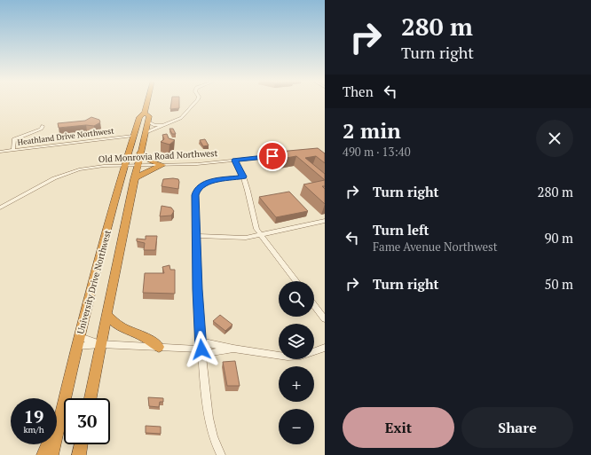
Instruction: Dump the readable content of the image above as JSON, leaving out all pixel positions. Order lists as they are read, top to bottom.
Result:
{
  "streets": {
    "highway": ["University Drive Northwest"],
    "street": ["Heathland Drive Northwest", "Old Monrovia Road Northwest"]
  },
  "crossings": [
    ["Heathland Drive Northwest", "University Drive Northwest"],
    ["Old Monrovia Road Northwest", "University Drive Northwest"]
  ],
  "page": {
    "turn": ["280 m", "Turn right"],
    "then": "Then",
    "heading": ["2 min", "490 m · 13:40"],
    "list": [
      {
        "name": "Turn right",
        "value": "280 m"
      },
      {
        "name": "Turn left",
        "note": "Fame Avenue Northwest",
        "value": "90 m"
      },
      {
        "name": "Turn right",
        "value": "50 m"
      }
    ],
    "map_buttons": ["+", "−"],
    "speed": "19 km/h",
    "limit": "30",
    "buttons": ["Exit", "Share"]
  }
}
